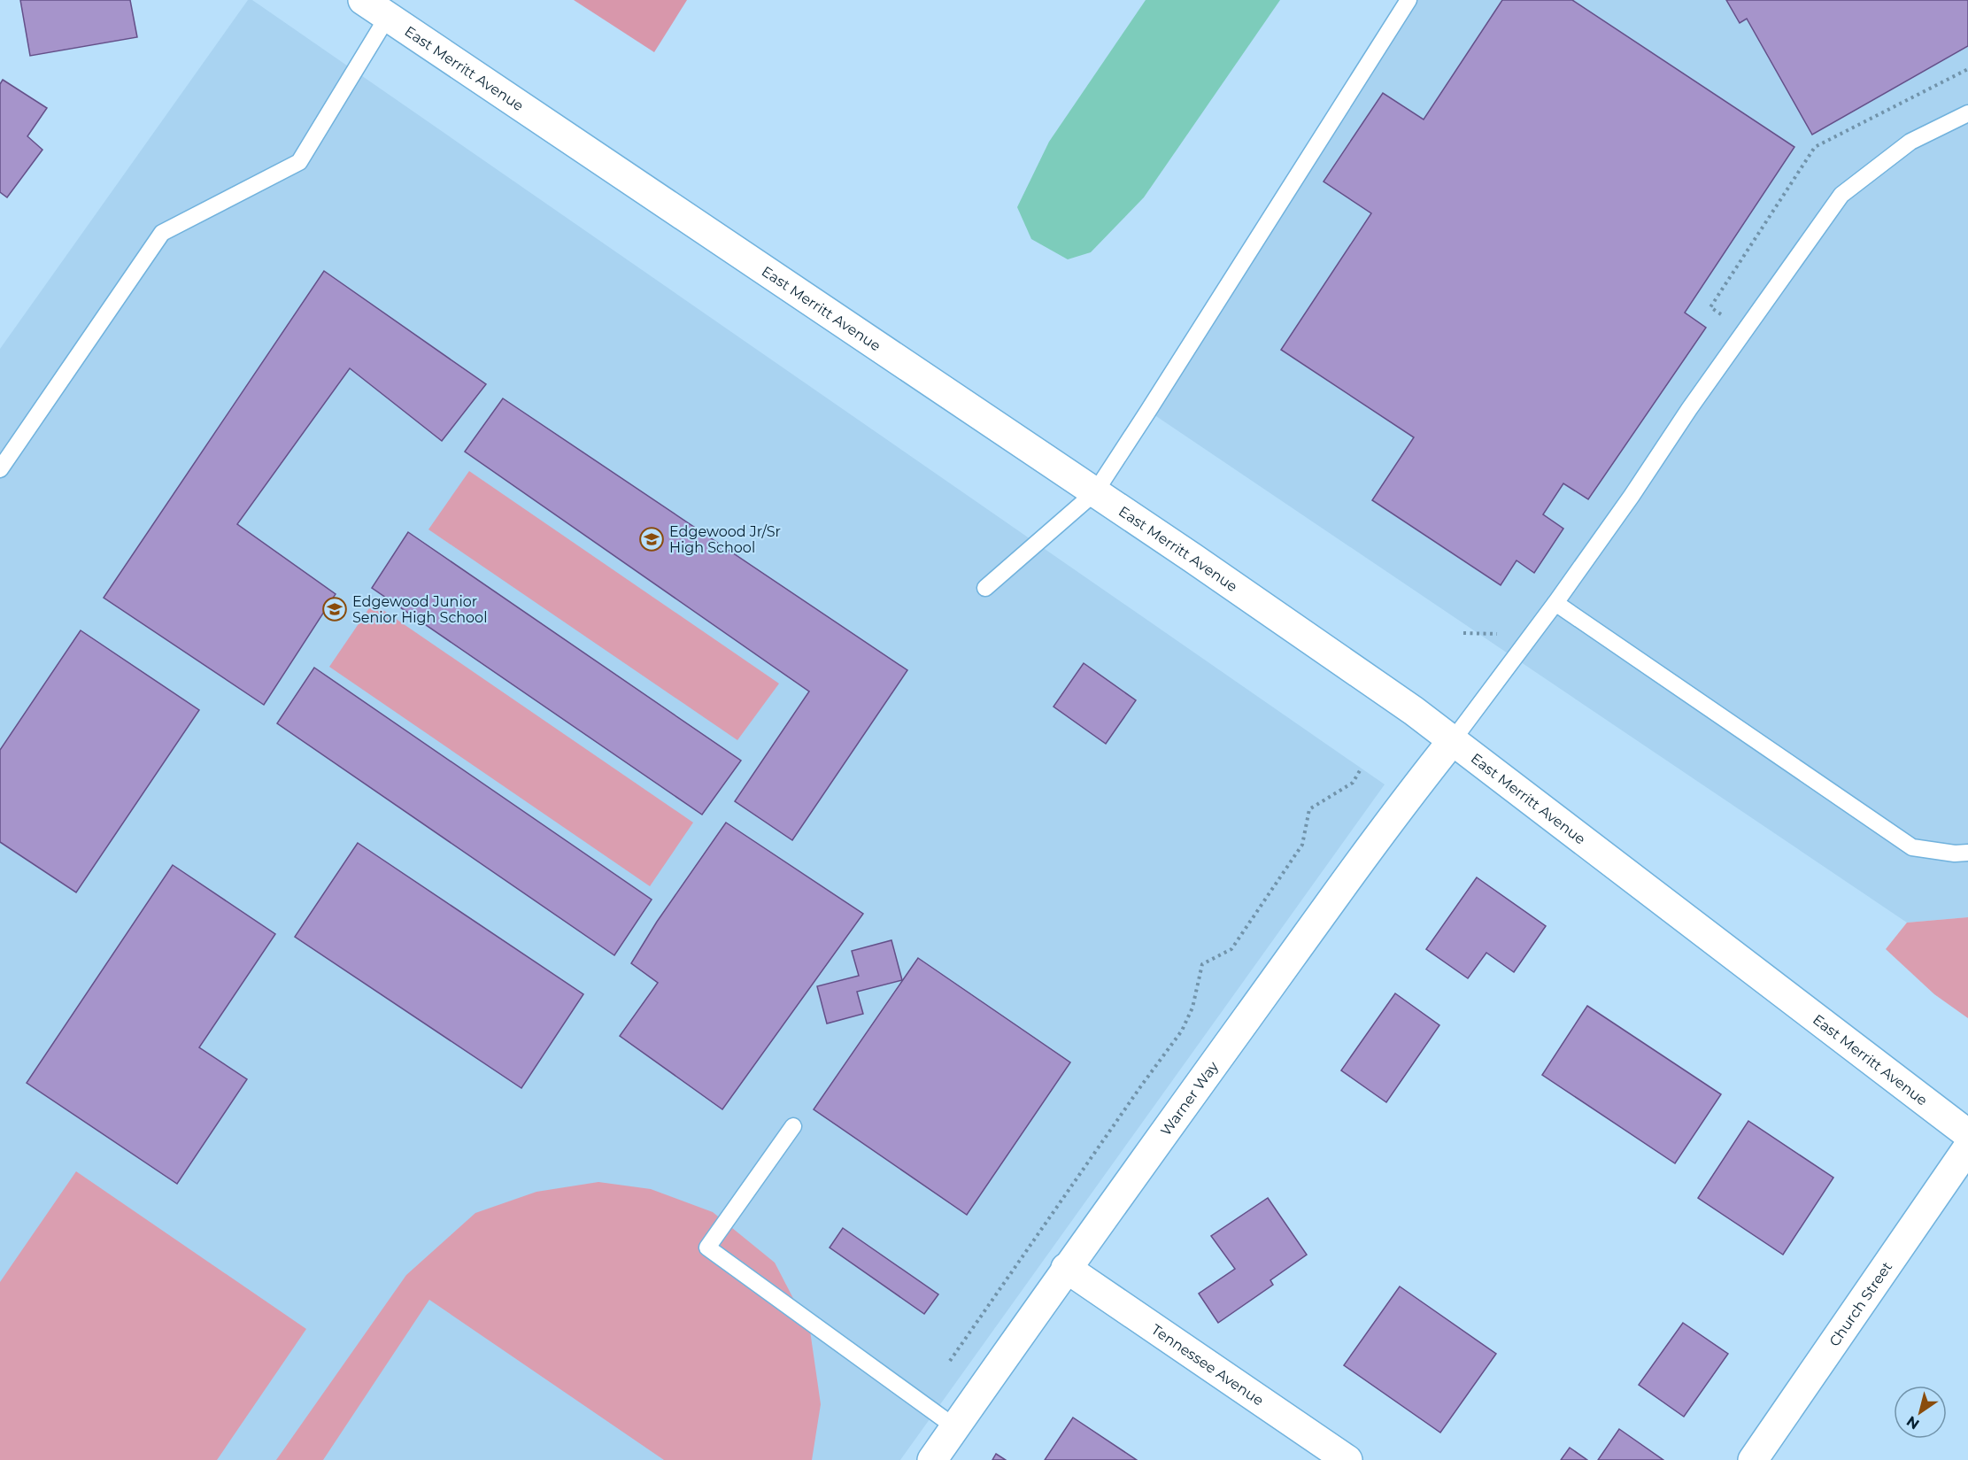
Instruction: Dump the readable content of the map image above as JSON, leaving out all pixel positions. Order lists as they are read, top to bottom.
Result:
{
  "streets": {
    "street": [
      "East Merritt Avenue",
      "Warner Way",
      "Church Street",
      "Tennessee Avenue"
    ]
  },
  "crossings": [
    ["East Merritt Avenue", "Warner Way"],
    ["Warner Way", "Tennessee Avenue"]
  ],
  "places": {
    "school or university": ["Edgewood Jr/Sr High School", "Edgewood Junior Senior High School"]
  },
  "north": "bottom left"
}
